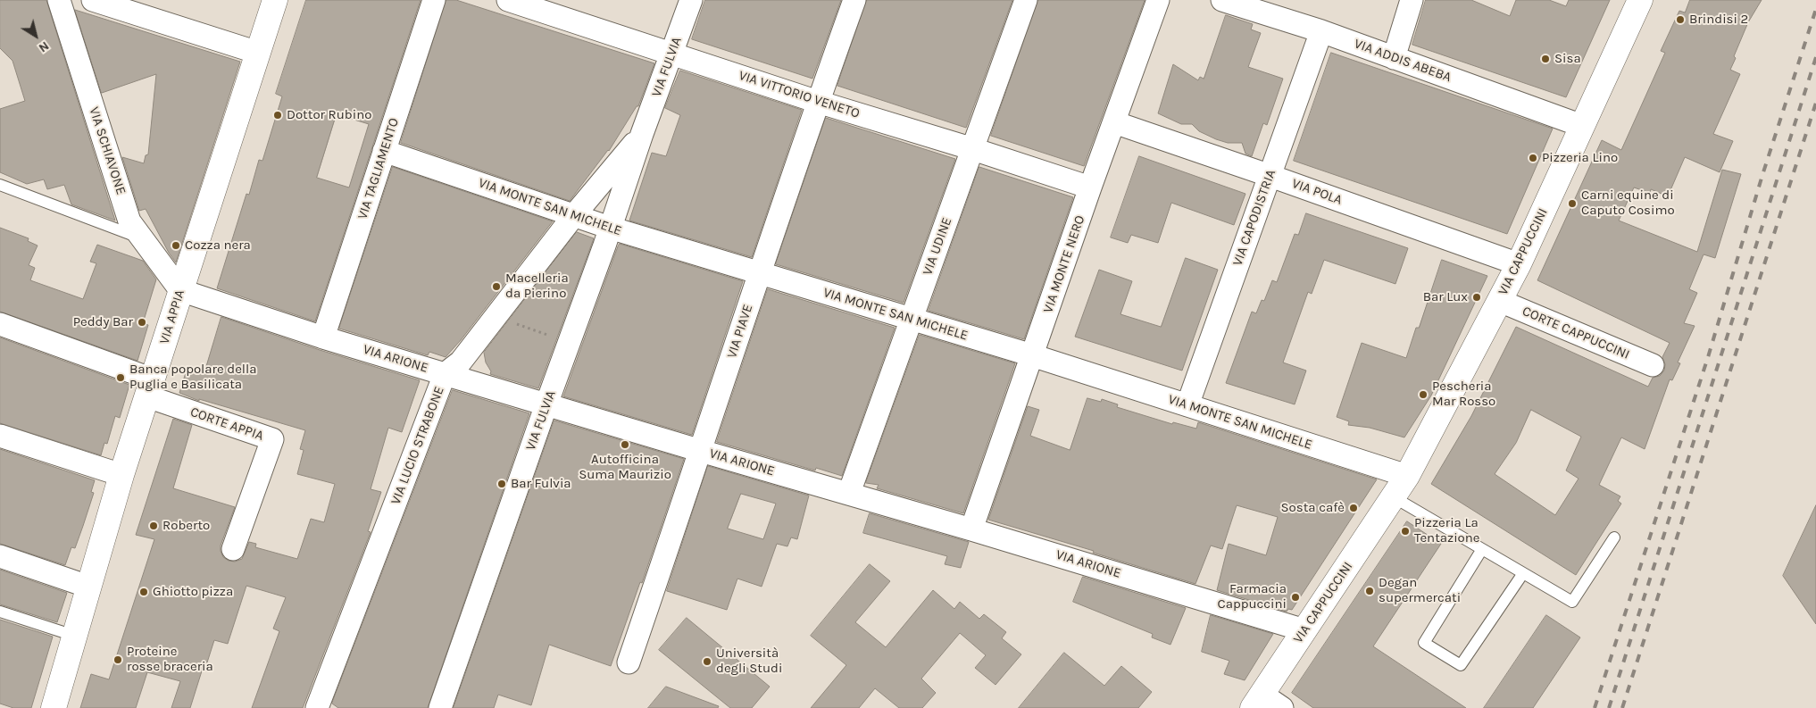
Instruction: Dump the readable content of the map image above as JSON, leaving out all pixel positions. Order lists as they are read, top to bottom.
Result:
{
  "streets": {
    "street": [
      "VIA ADDIS ABEBA",
      "VIA FULVIA",
      "VIA VITTORIO VENETO",
      "VIA SCHIAVONE",
      "VIA TAGLIAMENTO",
      "VIA POLA",
      "VIA MONTE SAN MICHELE",
      "VIA CAPODISTRIA",
      "VIA UDINE",
      "VIA CAPPUCCINI",
      "VIA MONTE NERO",
      "VIA APPIA",
      "VIA PIAVE",
      "CORTE CAPPUCCINI",
      "VIA ARIONE",
      "CORTE APPIA",
      "VIA LUCIO STRABONE"
    ]
  },
  "crossings": [
    ["VIA ADDIS ABEBA", "VIA CAPODISTRIA"],
    ["VIA ADDIS ABEBA", "VIA CAPPUCCINI"],
    ["VIA FULVIA", "VIA VITTORIO VENETO"],
    ["VIA FULVIA", "VIA MONTE SAN MICHELE"],
    ["VIA FULVIA", "VIA ARIONE"],
    ["VIA FULVIA", "VIA LUCIO STRABONE"],
    ["VIA VITTORIO VENETO", "VIA UDINE"],
    ["VIA VITTORIO VENETO", "VIA MONTE NERO"],
    ["VIA VITTORIO VENETO", "VIA PIAVE"],
    ["VIA SCHIAVONE", "VIA APPIA"],
    ["VIA SCHIAVONE", "VIA ARIONE"],
    ["VIA TAGLIAMENTO", "VIA MONTE SAN MICHELE"],
    ["VIA TAGLIAMENTO", "VIA ARIONE"],
    ["VIA POLA", "VIA CAPODISTRIA"],
    ["VIA POLA", "VIA CAPPUCCINI"],
    ["VIA POLA", "VIA MONTE NERO"],
    ["VIA MONTE SAN MICHELE", "VIA CAPODISTRIA"],
    ["VIA MONTE SAN MICHELE", "VIA UDINE"],
    ["VIA MONTE SAN MICHELE", "VIA CAPPUCCINI"],
    ["VIA MONTE SAN MICHELE", "VIA MONTE NERO"],
    ["VIA MONTE SAN MICHELE", "VIA PIAVE"],
    ["VIA MONTE SAN MICHELE", "VIA LUCIO STRABONE"],
    ["VIA UDINE", "VIA ARIONE"],
    ["VIA CAPPUCCINI", "CORTE CAPPUCCINI"],
    ["VIA CAPPUCCINI", "VIA ARIONE"],
    ["VIA MONTE NERO", "VIA ARIONE"],
    ["VIA APPIA", "VIA ARIONE"],
    ["VIA APPIA", "CORTE APPIA"],
    ["VIA PIAVE", "VIA ARIONE"],
    ["VIA ARIONE", "VIA LUCIO STRABONE"]
  ],
  "places": [
    "Brindisi 2",
    "Sisa",
    "Dottor Rubino",
    "Pizzeria Lino",
    "Carni equine di Caputo Cosimo",
    "Cozza nera",
    "Macelleria da Pierino",
    "Bar Lux",
    "Peddy Bar",
    "Banca popolare della Puglia e Basilicata",
    "Pescheria Mar Rosso",
    "Autofficina Suma Maurizio",
    "Bar Fulvia",
    "Sosta cafè",
    "Roberto",
    "Pizzeria La Tentazione",
    "Degan supermercati",
    "Ghiotto pizza",
    "Farmacia Cappuccini",
    "Proteine rosse braceria",
    "Università degli Studi"
  ],
  "north": "bottom right"
}
